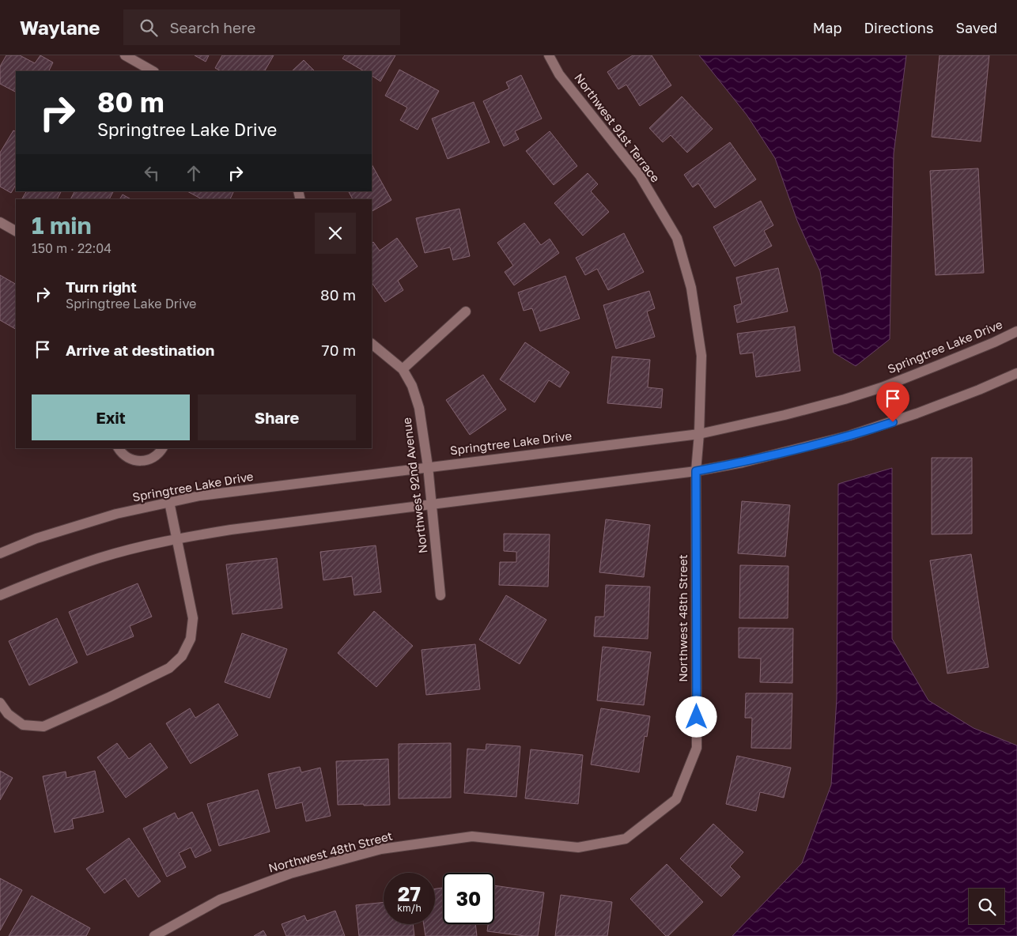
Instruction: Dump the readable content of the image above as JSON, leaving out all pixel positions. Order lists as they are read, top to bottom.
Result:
{
  "streets": {
    "street": [
      "Northwest 91st Terrace",
      "Springtree Lake Drive",
      "Northwest 92nd Avenue",
      "Northwest 48th Street"
    ]
  },
  "crossings": [
    ["Northwest 91st Terrace", "Springtree Lake Drive"],
    ["Northwest 91st Terrace", "Northwest 48th Street"],
    ["Springtree Lake Drive", "Northwest 92nd Avenue"]
  ],
  "page": {
    "header": "Waylane",
    "search": "Search here",
    "nav": ["Map", "Directions", "Saved"],
    "turn": ["80 m", "Springtree Lake Drive"],
    "heading": ["1 min", "150 m · 22:04"],
    "list": [
      {
        "name": "Turn right",
        "note": "Springtree Lake Drive",
        "value": "80 m"
      },
      {
        "name": "Arrive at destination",
        "value": "70 m"
      }
    ],
    "buttons": ["Exit", "Share"],
    "speed": "27 km/h",
    "limit": "30"
  }
}
